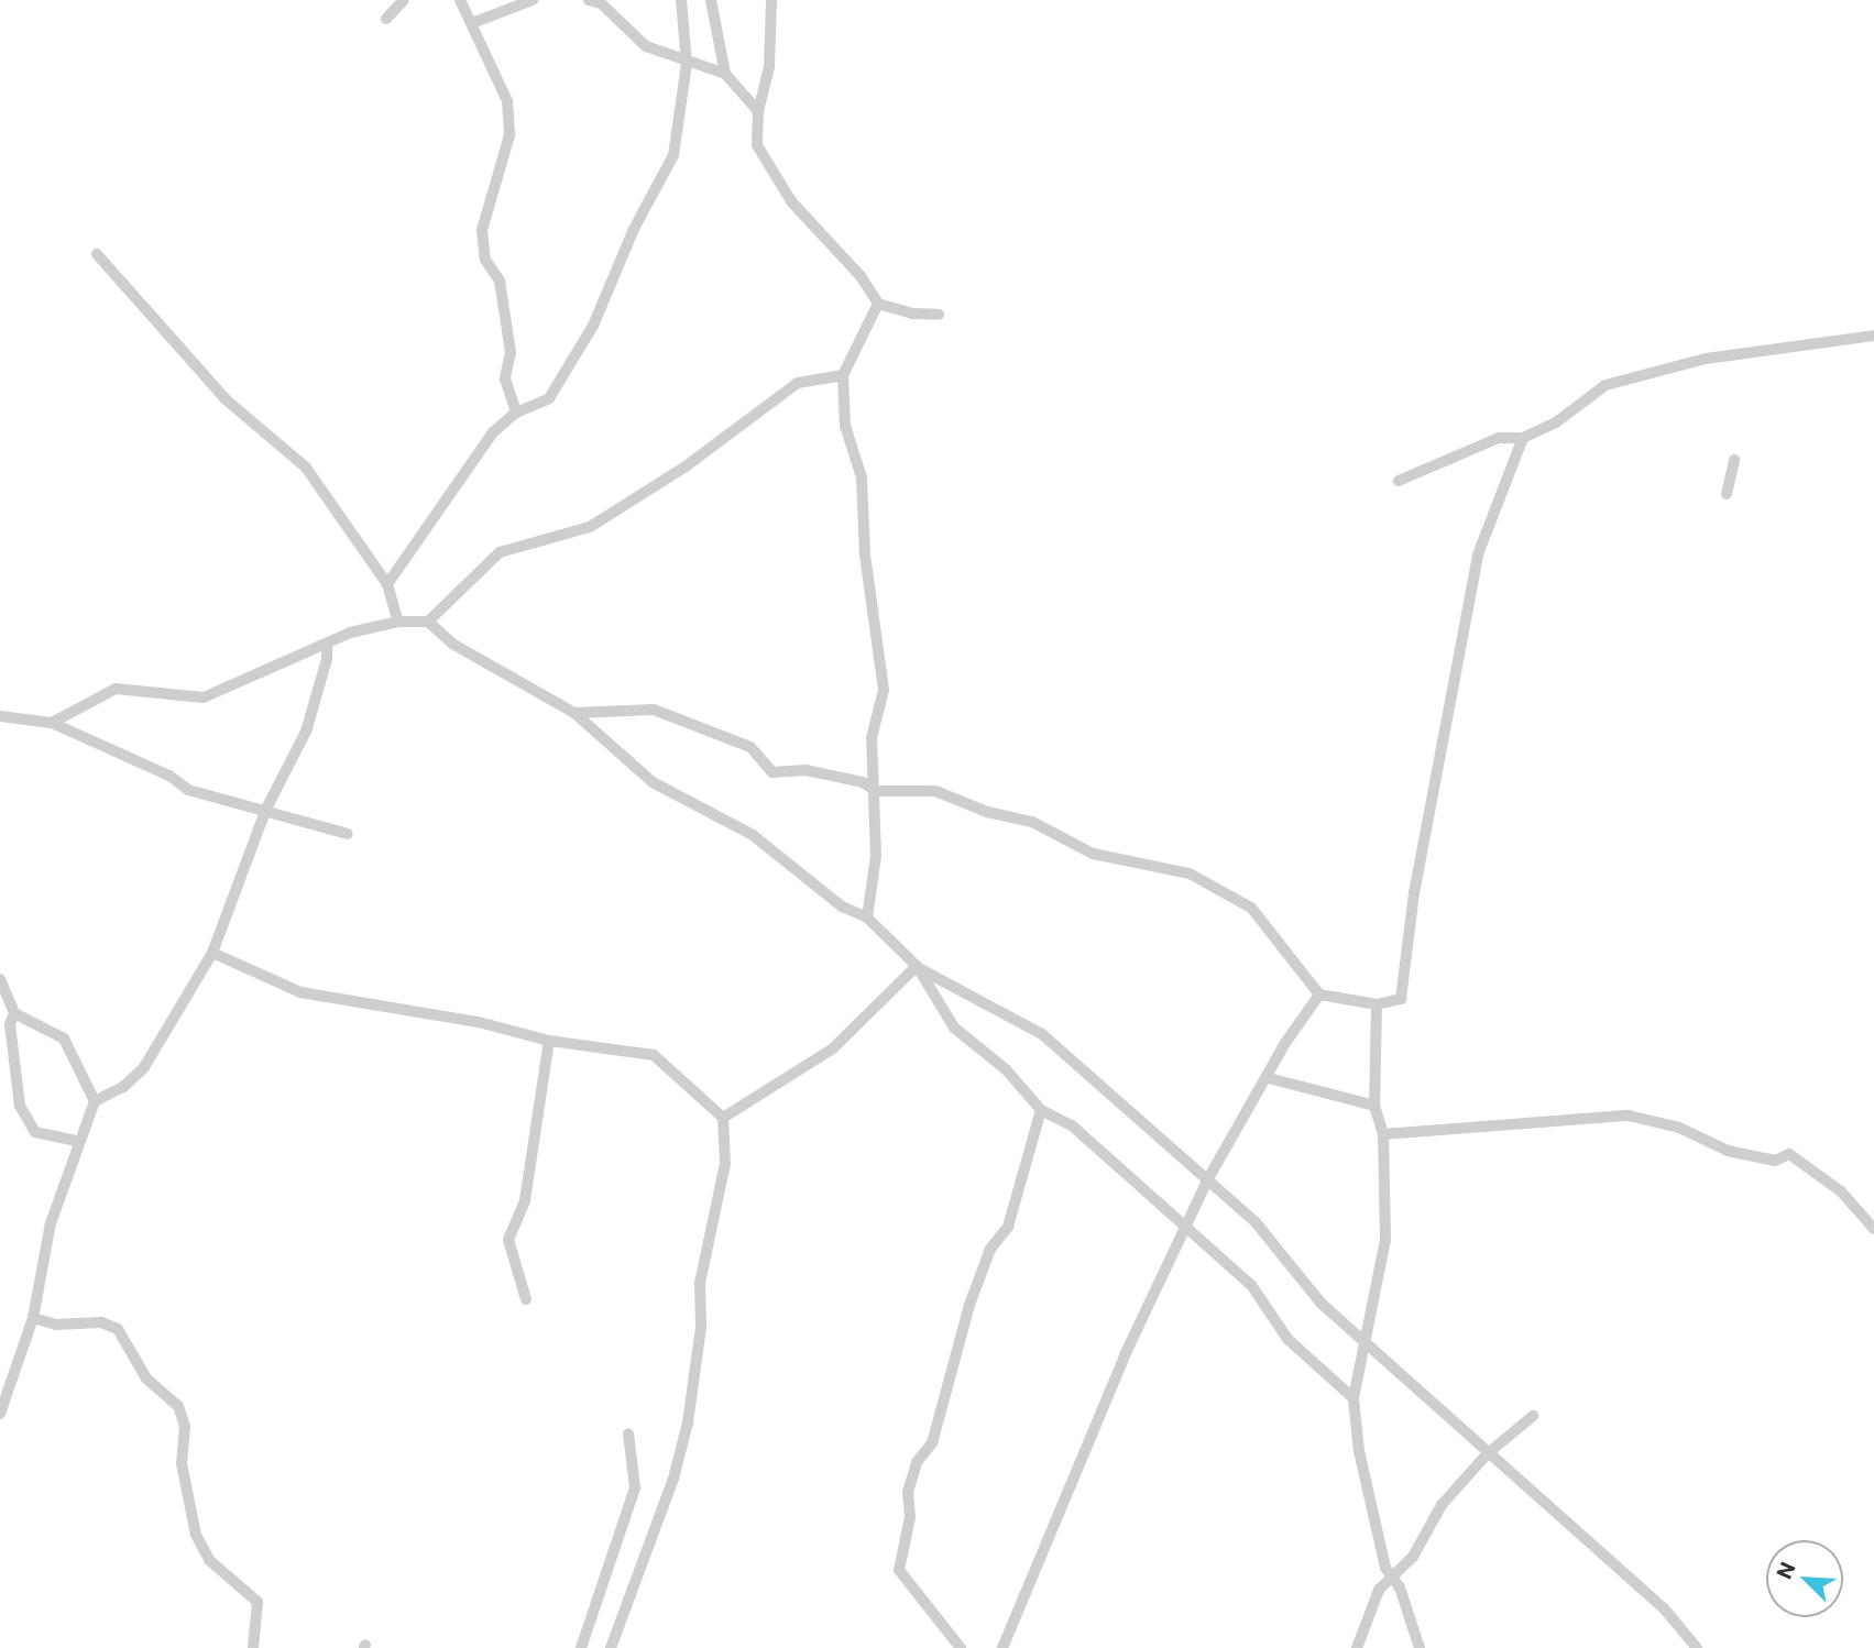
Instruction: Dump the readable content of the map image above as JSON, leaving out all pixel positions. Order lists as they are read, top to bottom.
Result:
{
  "north": "top left"
}
